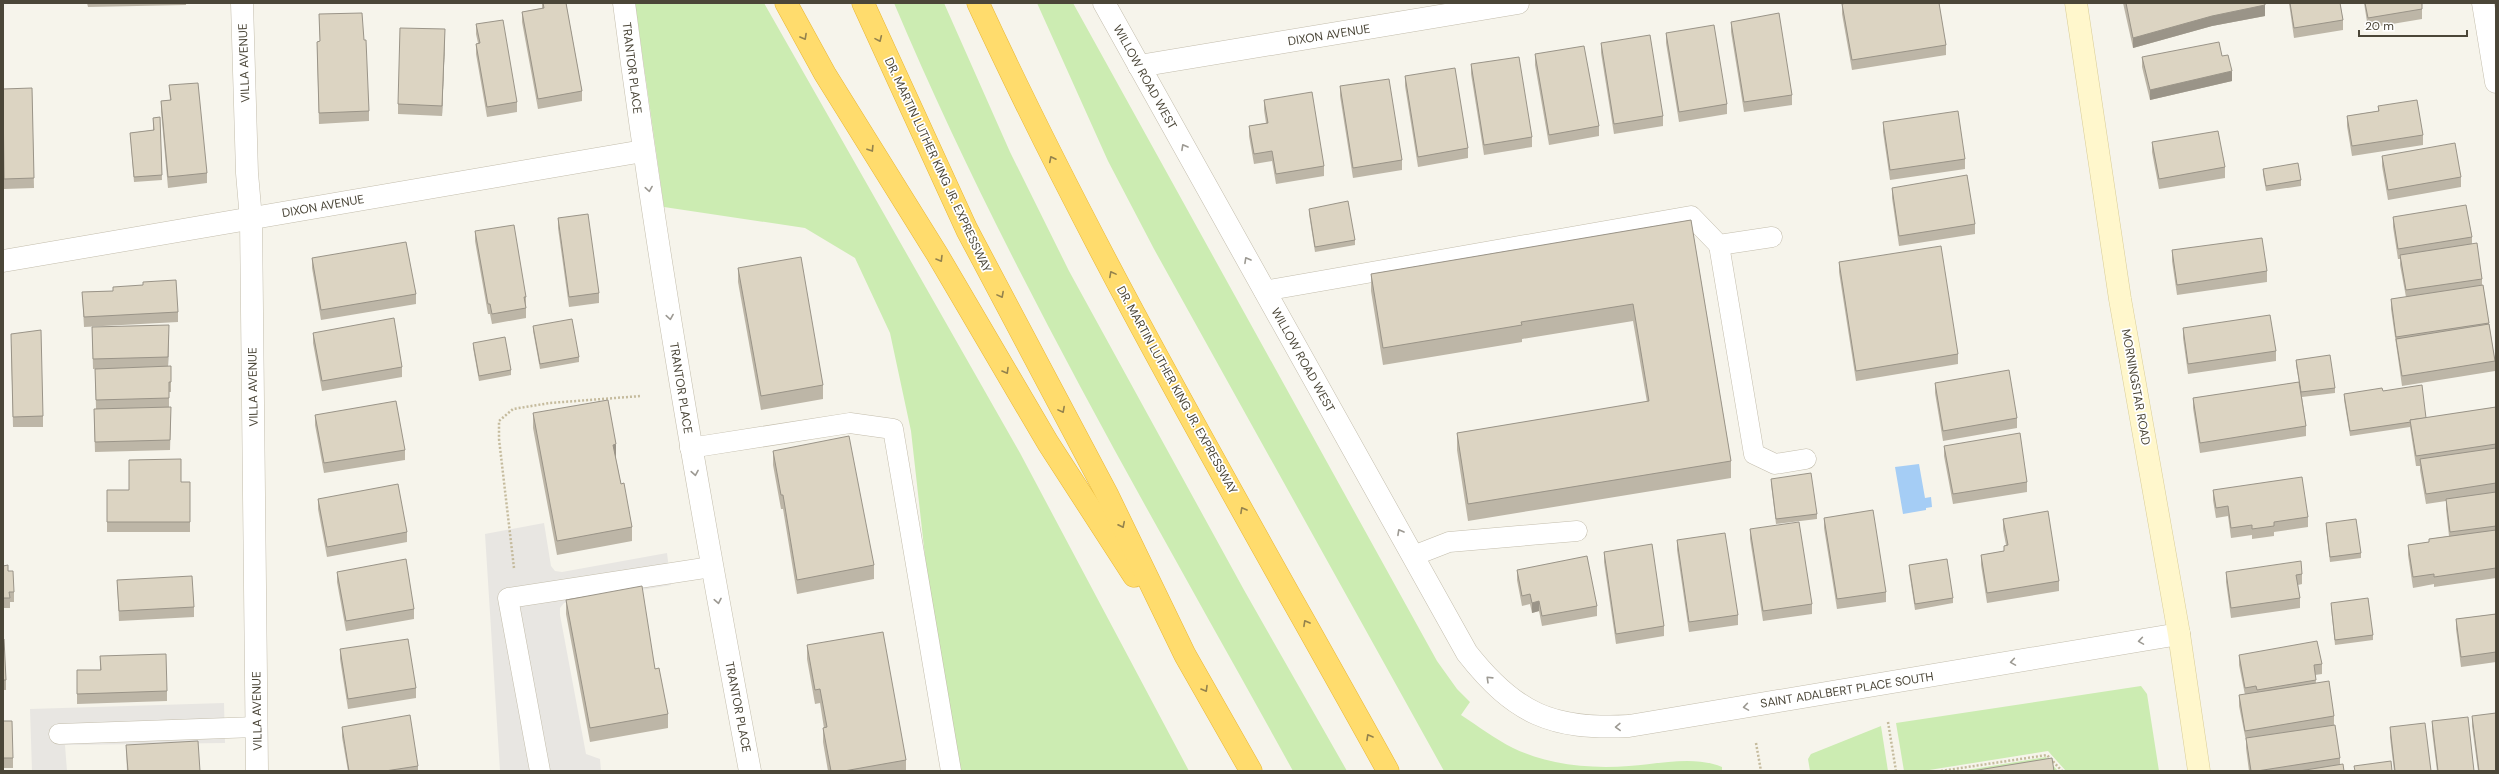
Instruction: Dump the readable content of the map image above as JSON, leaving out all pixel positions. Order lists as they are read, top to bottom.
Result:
{
  "streets": {
    "highway": ["DR. MARTIN LUTHER KING JR. EXPRESSWAY"],
    "main road": ["MORNINGSTAR ROAD"],
    "street": [
      "DIXON AVENUE",
      "VILLA AVENUE",
      "TRANTOR PLACE",
      "WILLOW ROAD WEST",
      "SAINT ADALBERT PLACE SOUTH"
    ]
  },
  "crossings": [
    ["DIXON AVENUE", "VILLA AVENUE"],
    ["DIXON AVENUE", "TRANTOR PLACE"],
    ["DIXON AVENUE", "WILLOW ROAD WEST"],
    ["WILLOW ROAD WEST", "SAINT ADALBERT PLACE SOUTH"],
    ["MORNINGSTAR ROAD", "SAINT ADALBERT PLACE SOUTH"]
  ],
  "one_way": ["TRANTOR PLACE", "WILLOW ROAD WEST", "SAINT ADALBERT PLACE SOUTH"],
  "scale_bar": "20 m"
}
